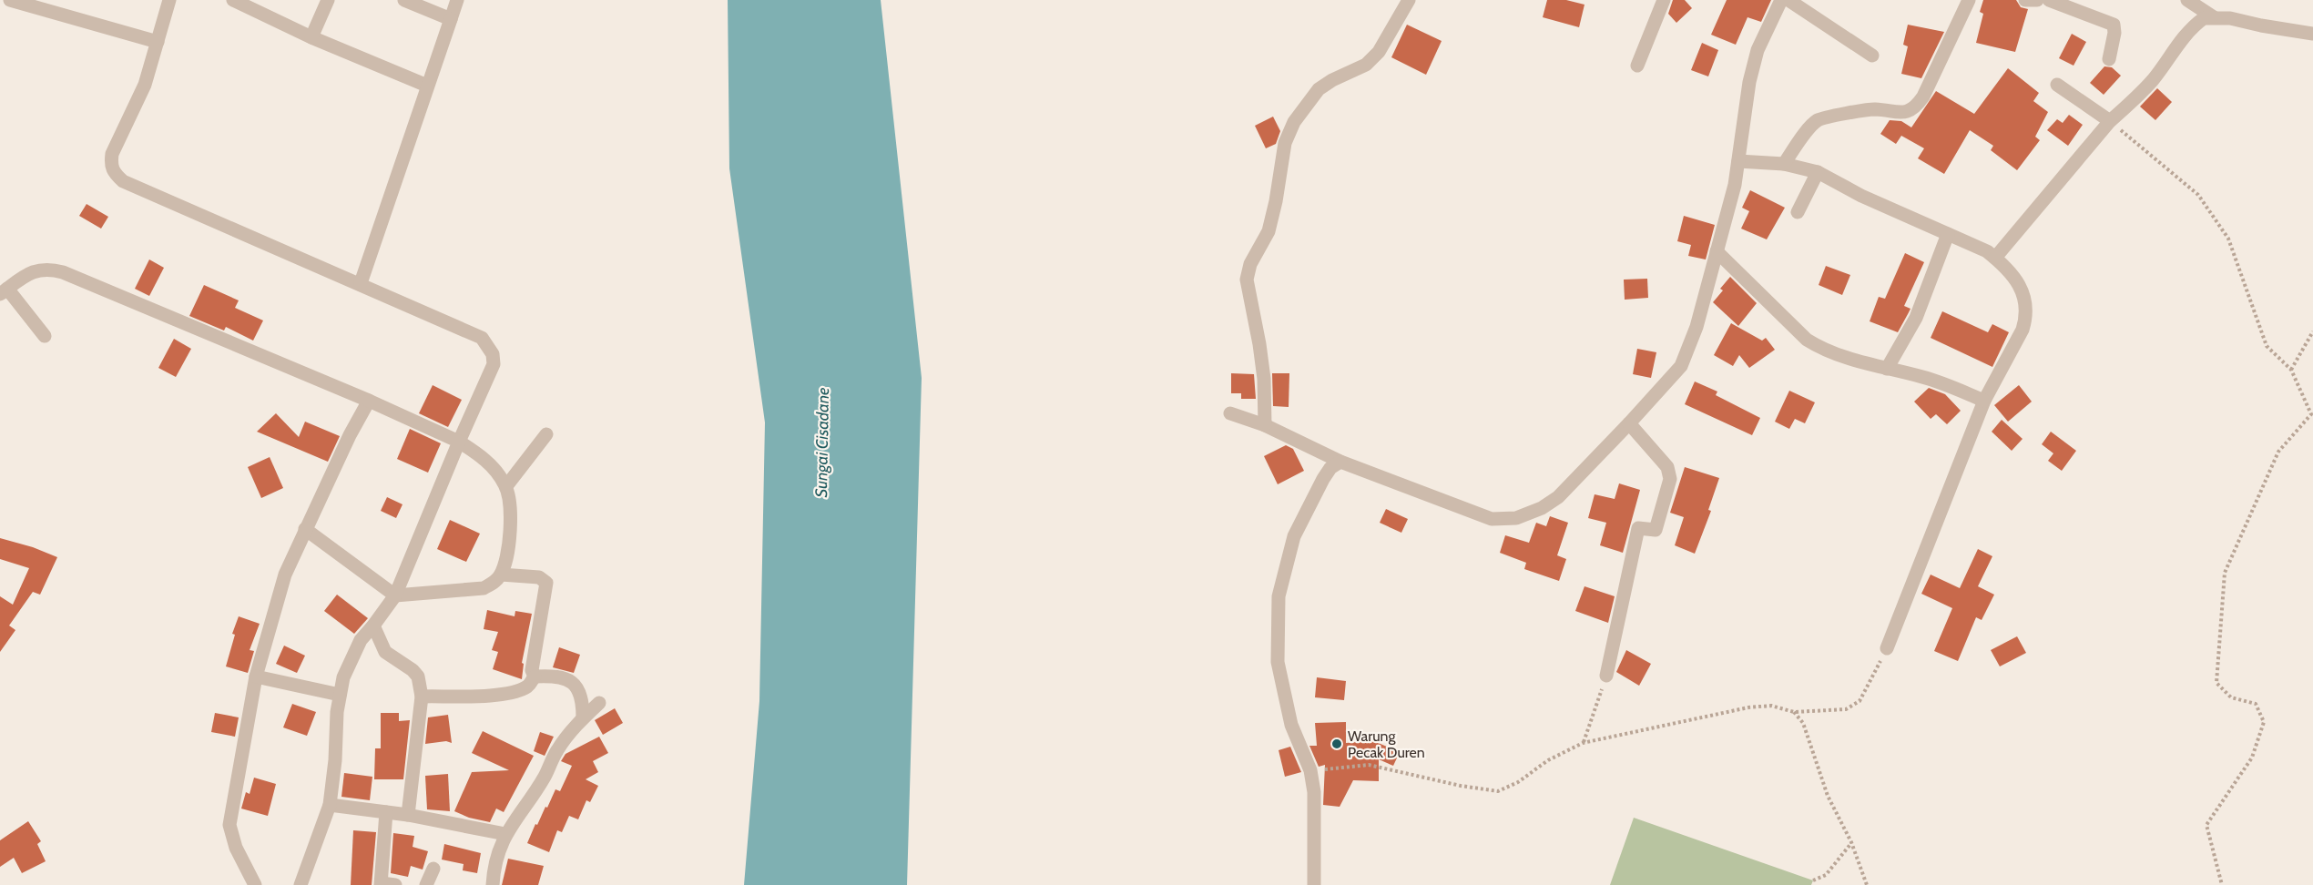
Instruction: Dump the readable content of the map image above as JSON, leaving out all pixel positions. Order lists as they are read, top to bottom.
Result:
{
  "water": ["Sungai Cisadane"],
  "places": ["Warung Pecak Duren"]
}
